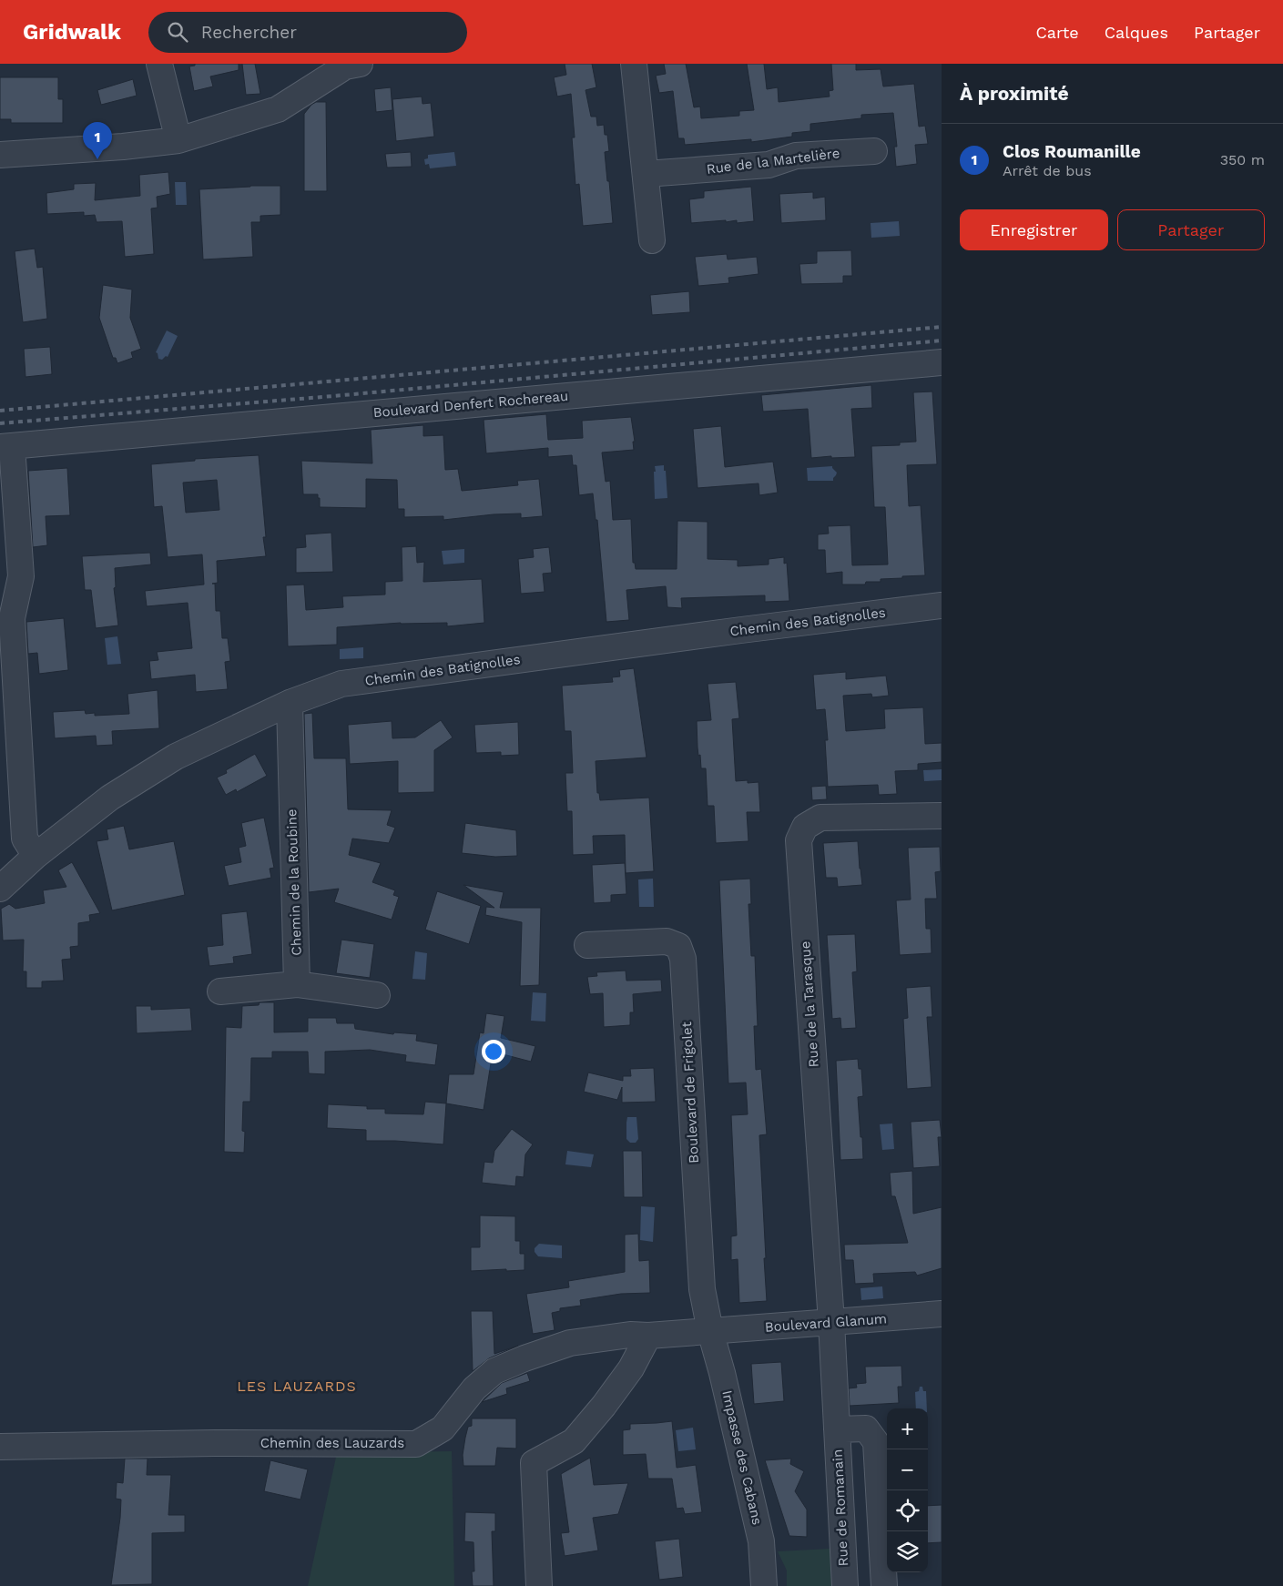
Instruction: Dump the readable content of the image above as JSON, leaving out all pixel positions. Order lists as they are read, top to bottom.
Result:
{
  "streets": {
    "street": [
      "Rue de la Martelière",
      "Boulevard Denfert Rochereau",
      "Chemin des Batignolles",
      "Chemin de la Roubine",
      "Rue de la Tarasque",
      "Boulevard de Frigolet",
      "Boulevard Glanum",
      "Chemin des Lauzards",
      "Impasse des Cabans",
      "Rue de Romanain"
    ]
  },
  "crossings": [
    ["Chemin des Batignolles", "Chemin de la Roubine"],
    ["Rue de la Tarasque", "Boulevard Glanum"],
    ["Rue de la Tarasque", "Rue de Romanain"],
    ["Boulevard de Frigolet", "Boulevard Glanum"],
    ["Boulevard de Frigolet", "Chemin des Lauzards"],
    ["Boulevard de Frigolet", "Impasse des Cabans"],
    ["Boulevard Glanum", "Chemin des Lauzards"],
    ["Boulevard Glanum", "Impasse des Cabans"],
    ["Boulevard Glanum", "Rue de Romanain"],
    ["Chemin des Lauzards", "Impasse des Cabans"]
  ],
  "districts": ["LES LAUZARDS"],
  "page": {
    "header": "Gridwalk",
    "search": "Rechercher",
    "nav": ["Carte", "Calques", "Partager"],
    "heading": "À proximité",
    "pins": "1",
    "list": [
      {
        "mark": "1",
        "name": "Clos Roumanille",
        "note": "Arrêt de bus",
        "value": "350 m"
      }
    ],
    "buttons": ["Enregistrer", "Partager"],
    "map_buttons": ["+", "−"]
  }
}
